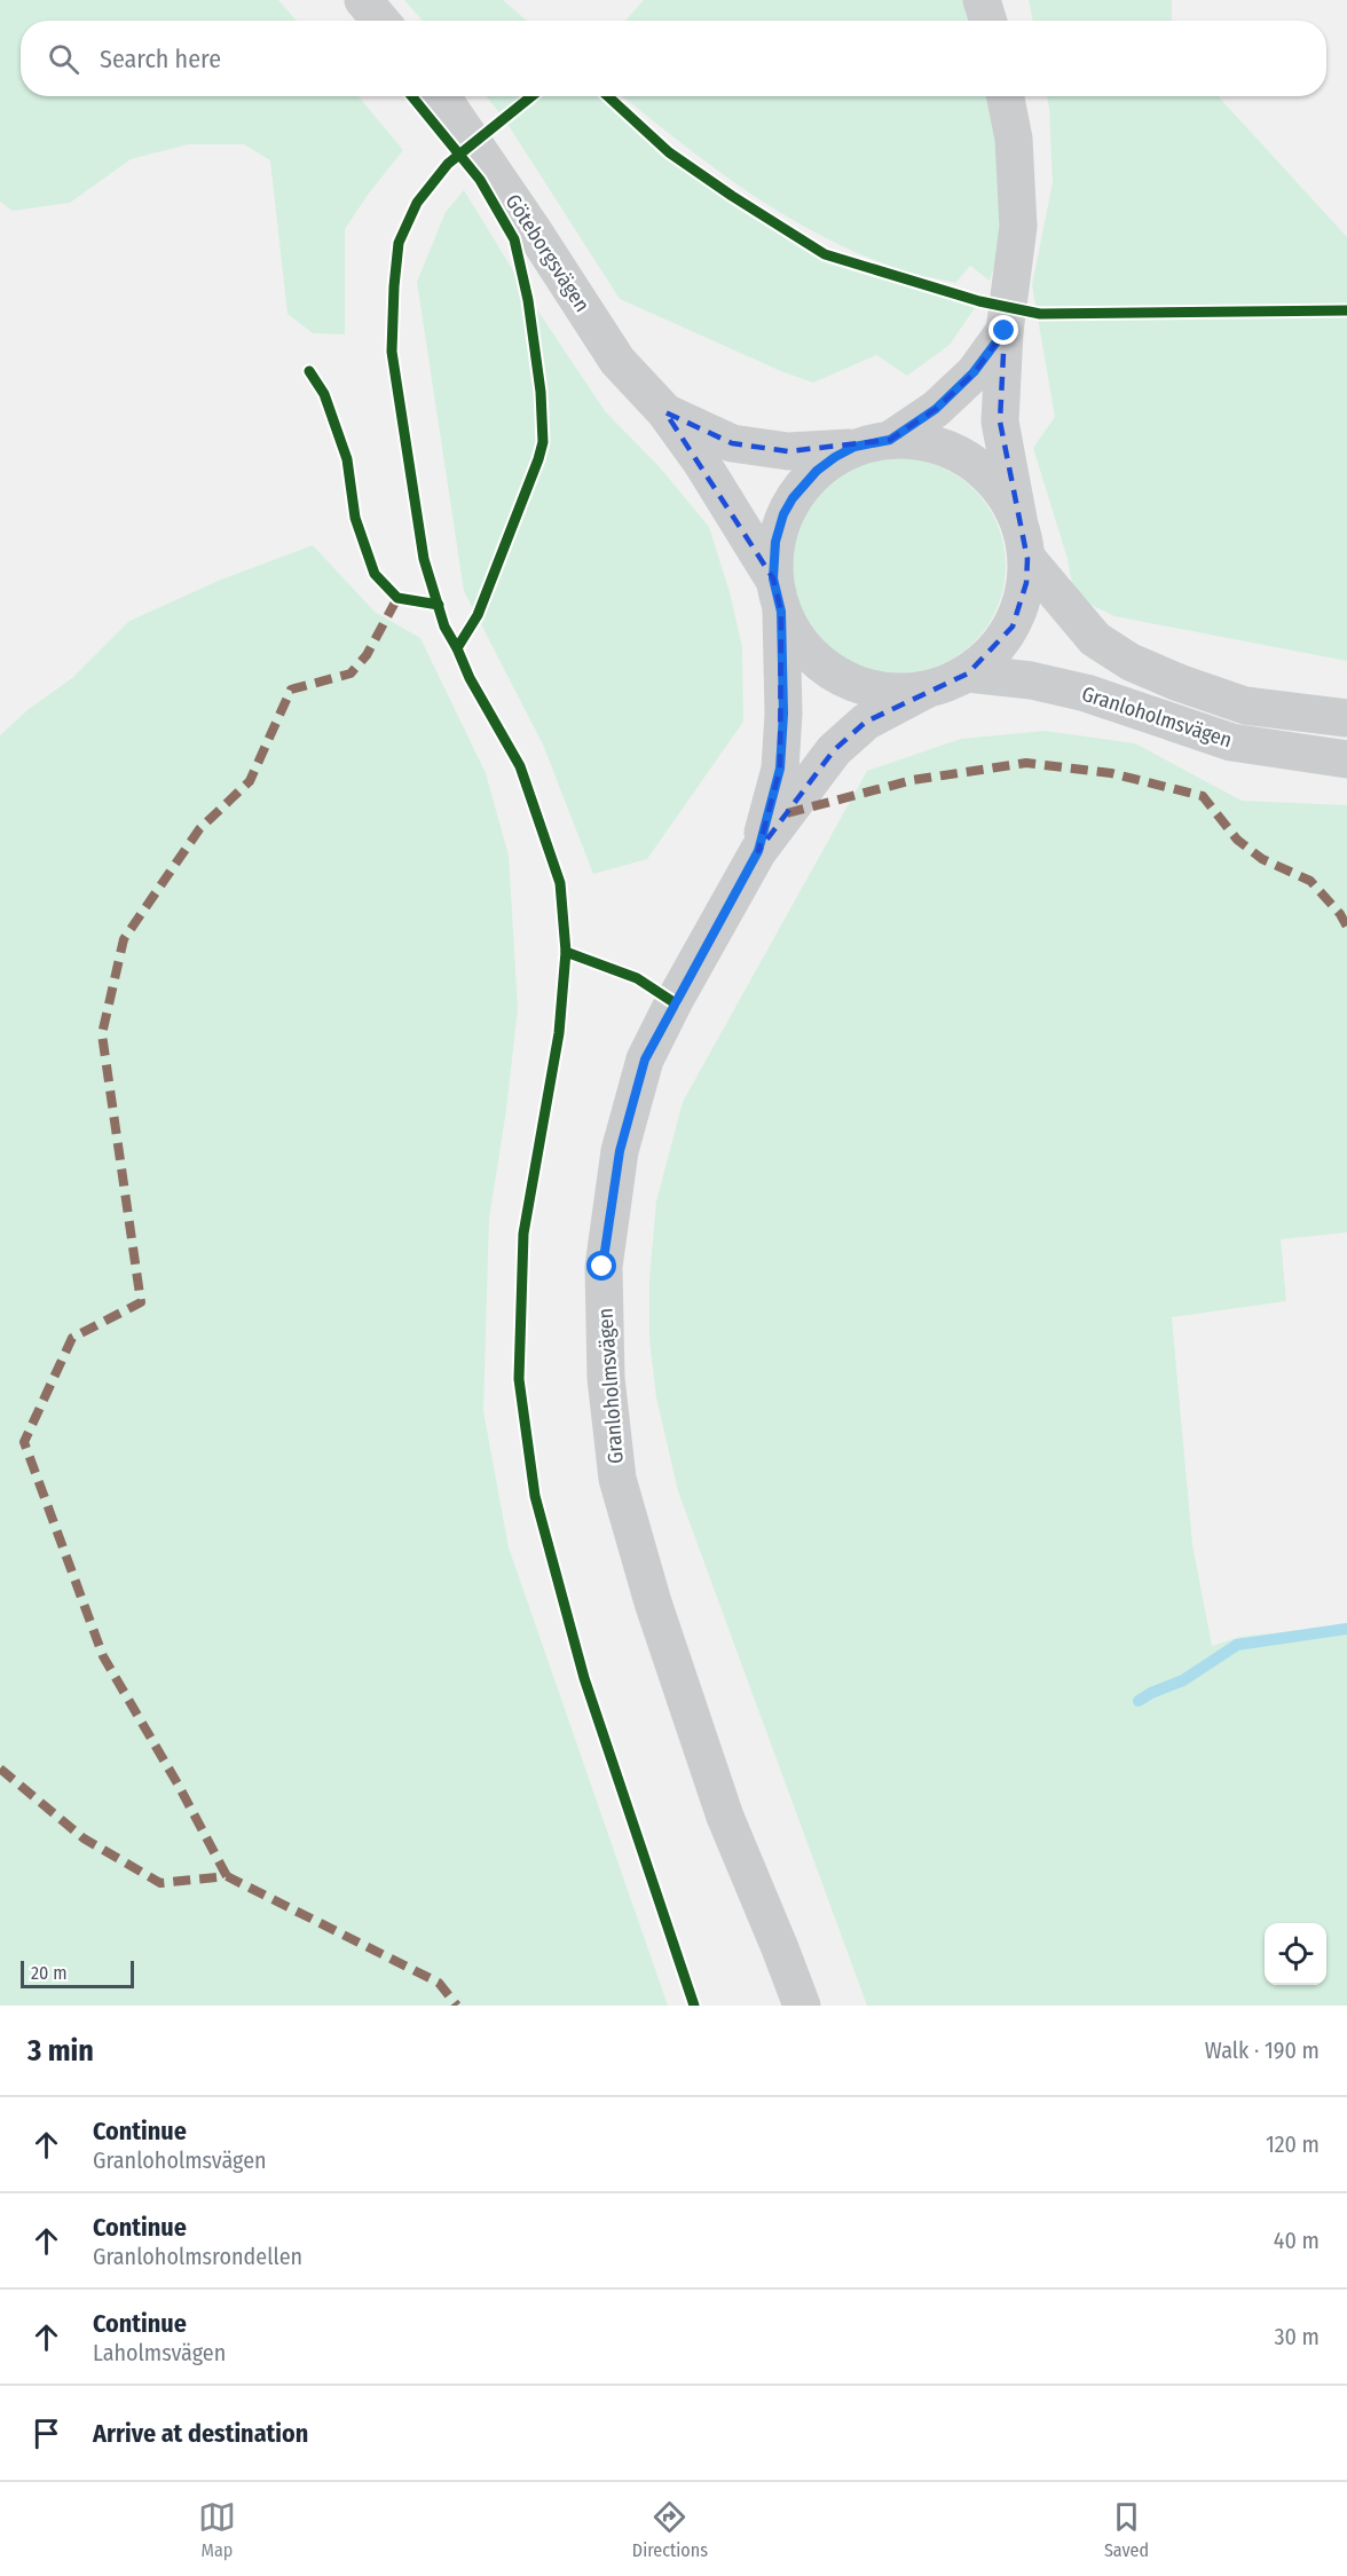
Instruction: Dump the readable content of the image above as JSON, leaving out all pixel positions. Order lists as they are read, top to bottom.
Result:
{
  "streets": {
    "street": ["Göteborgsvägen", "Granloholmsvägen"]
  },
  "crossings": [
    ["Göteborgsvägen", "Granloholmsvägen"]
  ],
  "scale_bar": "20 m",
  "page": {
    "search": "Search here",
    "scale": "20 m",
    "heading": ["3 min", "Walk · 190 m"],
    "list": [
      ["Continue", "Granloholmsvägen", "120 m"],
      ["Continue", "Granloholmsrondellen", "40 m"],
      ["Continue", "Laholmsvägen", "30 m"],
      "Arrive at destination"
    ],
    "nav": ["Map", "Directions", "Saved"]
  }
}
